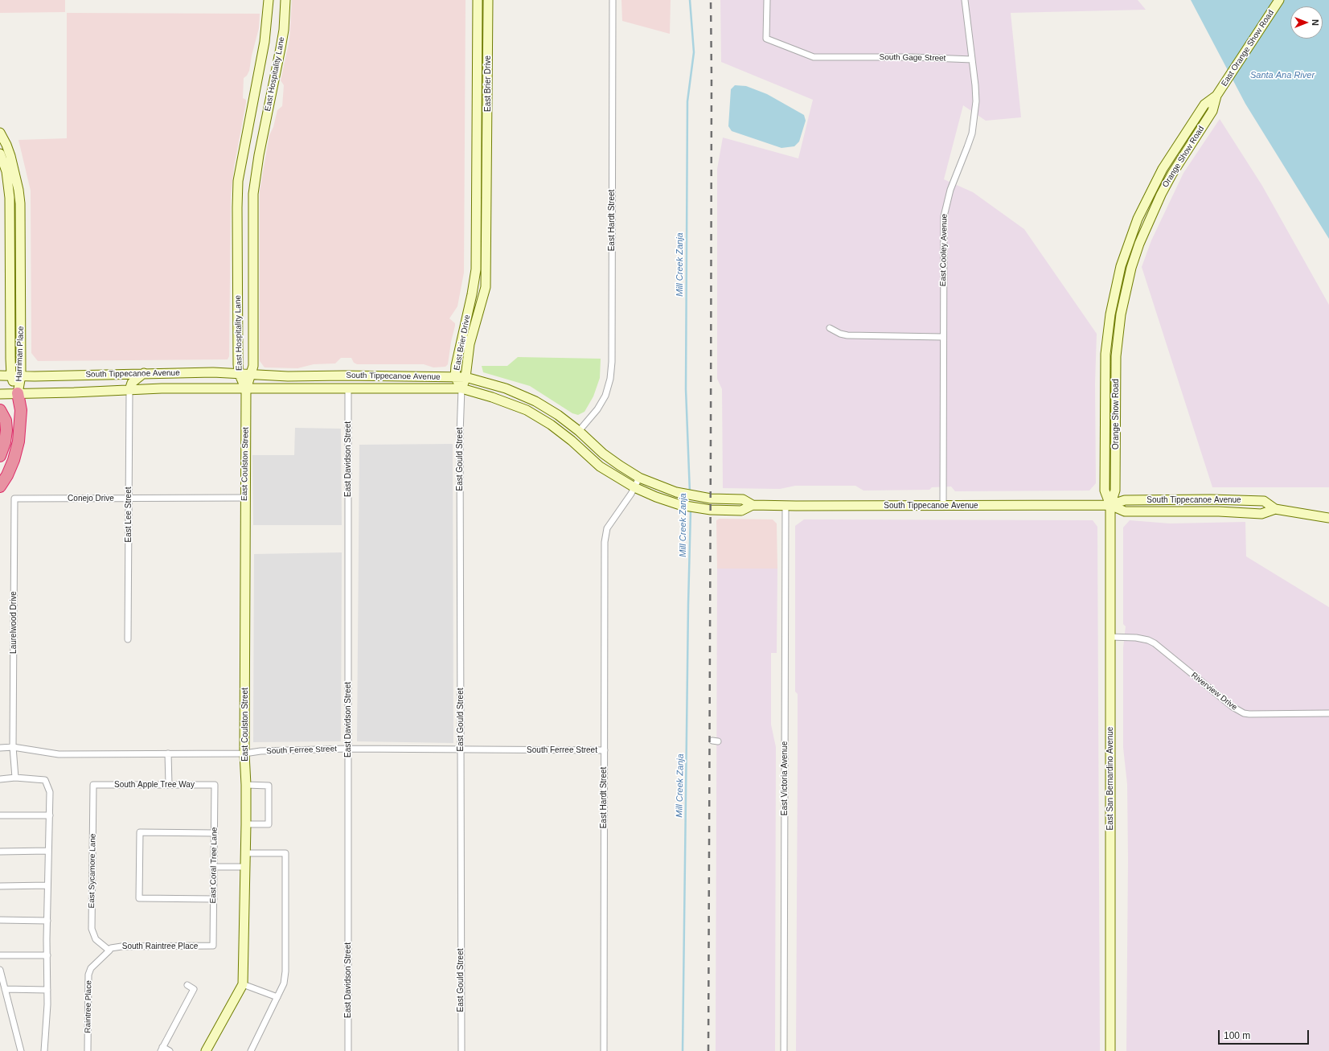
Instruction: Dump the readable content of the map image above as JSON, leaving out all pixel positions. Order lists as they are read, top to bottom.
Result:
{
  "streets": {
    "main road": [
      "East Orange Show Road",
      "East Hospitality Lane",
      "East Brier Drive",
      "Orange Show Road",
      "Harriman Place",
      "South Tippecanoe Avenue",
      "East Coulston Street",
      "East San Bernardino Avenue"
    ],
    "street": [
      "South Gage Street",
      "East Hardt Street",
      "East Cooley Avenue",
      "East Davidson Street",
      "East Gould Street",
      "Conejo Drive",
      "East Lee Street",
      "Laurelwood Drive",
      "Riverview Drive",
      "South Ferree Street",
      "East Victoria Avenue",
      "South Apple Tree Way",
      "East Coral Tree Lane",
      "East Sycamore Lane",
      "South Raintree Place",
      "Raintree Place"
    ]
  },
  "crossings": [
    ["East Orange Show Road", "Orange Show Road"],
    ["South Gage Street", "East Cooley Avenue"],
    ["East Hospitality Lane", "South Tippecanoe Avenue"],
    ["East Hospitality Lane", "East Coulston Street"],
    ["East Brier Drive", "South Tippecanoe Avenue"],
    ["East Brier Drive", "East Gould Street"],
    ["Orange Show Road", "South Tippecanoe Avenue"],
    ["Orange Show Road", "East San Bernardino Avenue"],
    ["East Hardt Street", "South Tippecanoe Avenue"],
    ["East Hardt Street", "South Ferree Street"],
    ["East Cooley Avenue", "South Tippecanoe Avenue"],
    ["Harriman Place", "South Tippecanoe Avenue"],
    ["South Tippecanoe Avenue", "East Davidson Street"],
    ["South Tippecanoe Avenue", "East Gould Street"],
    ["South Tippecanoe Avenue", "East Coulston Street"],
    ["South Tippecanoe Avenue", "East Lee Street"],
    ["South Tippecanoe Avenue", "East Victoria Avenue"],
    ["South Tippecanoe Avenue", "East San Bernardino Avenue"],
    ["East Davidson Street", "South Ferree Street"],
    ["East Gould Street", "South Ferree Street"],
    ["East Coulston Street", "Conejo Drive"],
    ["East Coulston Street", "South Ferree Street"],
    ["Conejo Drive", "East Lee Street"],
    ["Conejo Drive", "Laurelwood Drive"],
    ["Laurelwood Drive", "South Ferree Street"],
    ["Riverview Drive", "East San Bernardino Avenue"],
    ["South Apple Tree Way", "East Coral Tree Lane"],
    ["South Apple Tree Way", "East Sycamore Lane"],
    ["East Coral Tree Lane", "South Raintree Place"],
    ["East Sycamore Lane", "South Raintree Place"],
    ["East Sycamore Lane", "Raintree Place"],
    ["South Raintree Place", "Raintree Place"]
  ],
  "water": ["Santa Ana River", "Mill Creek Zanja"],
  "scale_bar": "100 m",
  "north": "right"
}
